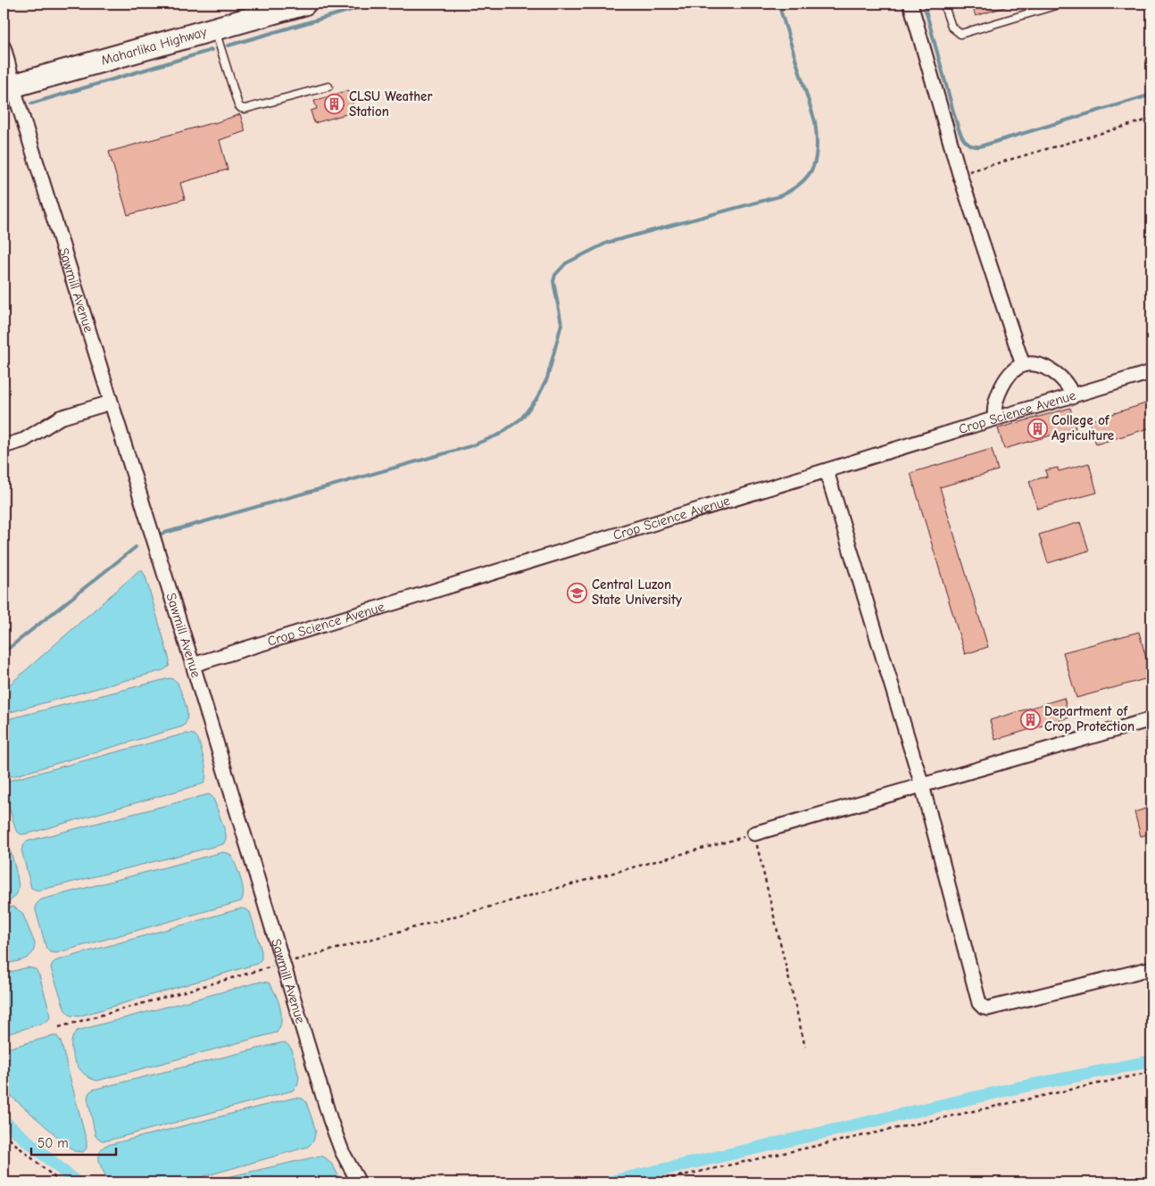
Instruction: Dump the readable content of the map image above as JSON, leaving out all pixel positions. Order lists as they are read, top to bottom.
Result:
{
  "streets": {
    "highway": ["Maharlika Highway"],
    "street": ["Sawmill Avenue", "Crop Science Avenue"]
  },
  "crossings": [
    ["Maharlika Highway", "Sawmill Avenue"],
    ["Sawmill Avenue", "Crop Science Avenue"]
  ],
  "places": {
    "building": ["CLSU Weather Station", "College of Agriculture", "Department of Crop Protection"],
    "school or university": ["Central Luzon State University"]
  },
  "scale_bar": "50 m"
}
